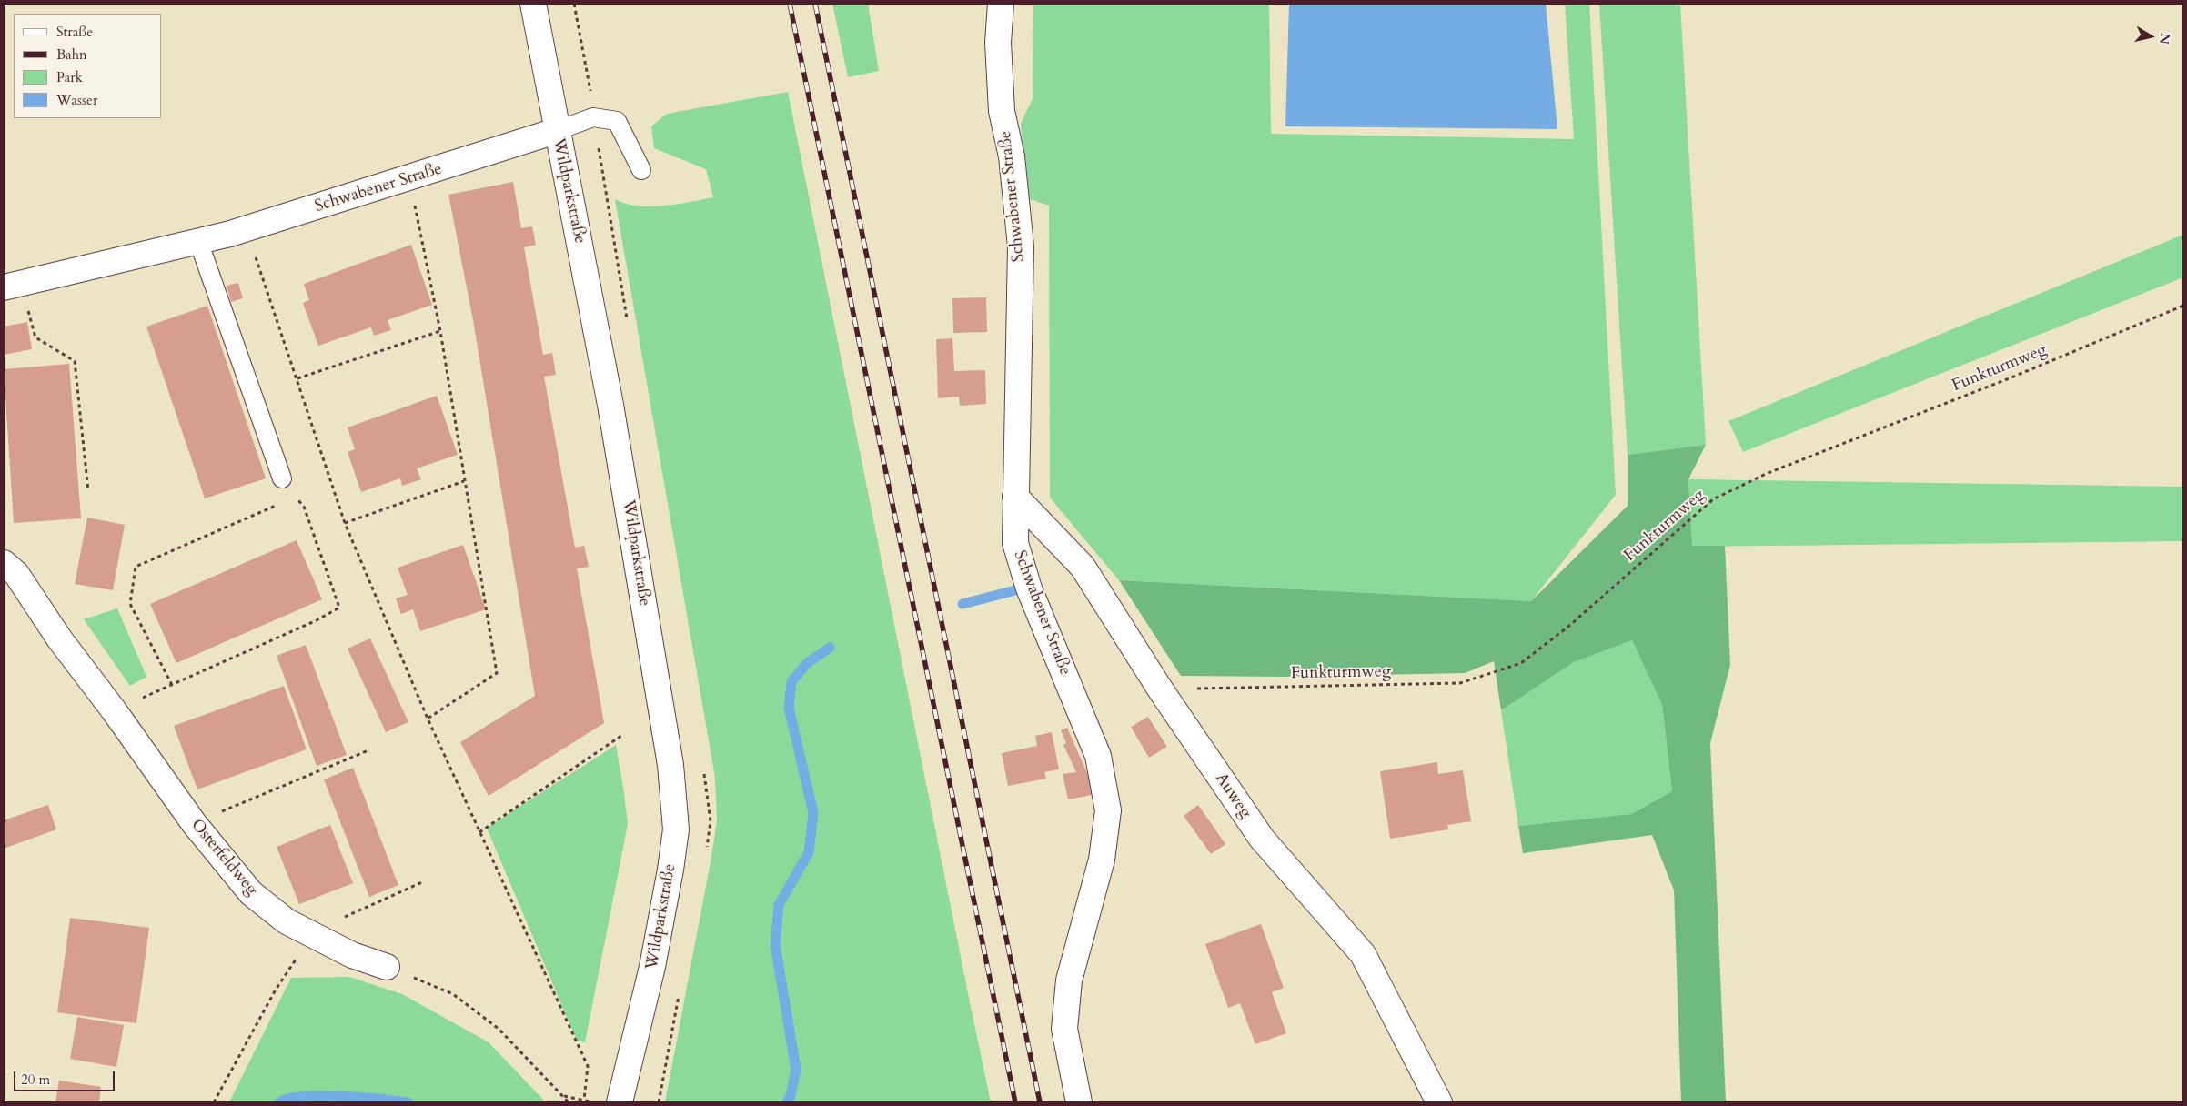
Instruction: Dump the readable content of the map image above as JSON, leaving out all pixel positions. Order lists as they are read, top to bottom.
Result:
{
  "streets": {
    "street": [
      "Schwabener Straße",
      "Wildparkstraße",
      "Auweg",
      "Osterfeldweg"
    ],
    "path": ["Funkturmweg"]
  },
  "crossings": [
    ["Schwabener Straße", "Wildparkstraße"],
    ["Schwabener Straße", "Auweg"],
    ["Funkturmweg", "Auweg"]
  ],
  "legend": [
    "Straße",
    "Bahn",
    "Park",
    "Wasser"
  ],
  "scale_bar": "20 m",
  "north": "right"
}
